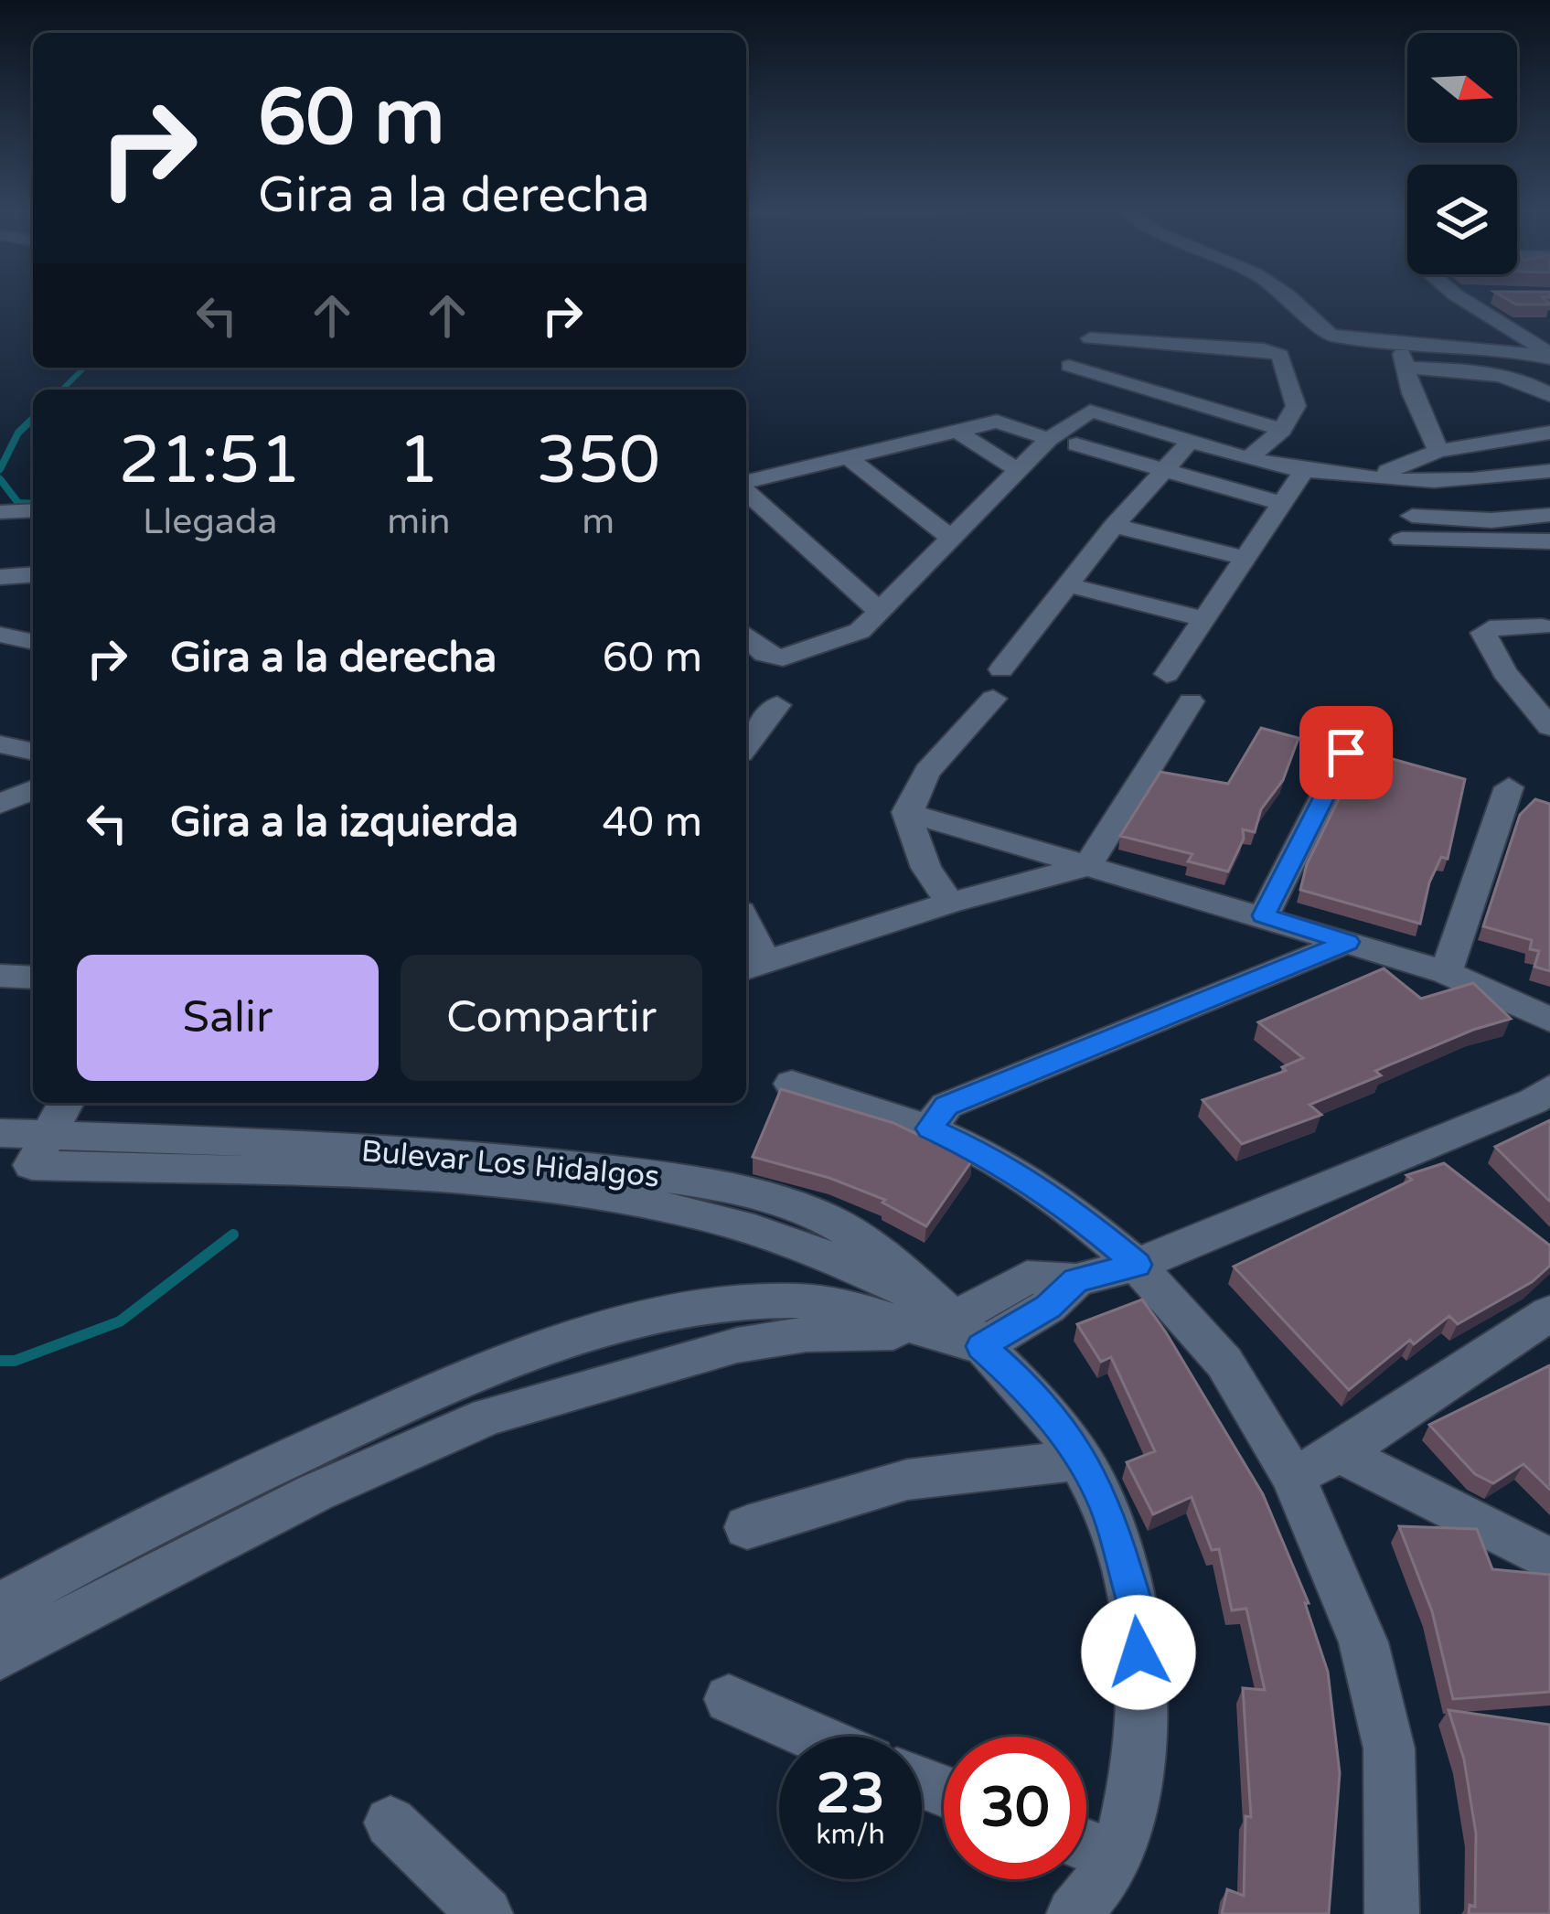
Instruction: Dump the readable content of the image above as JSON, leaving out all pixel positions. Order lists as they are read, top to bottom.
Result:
{
  "streets": {
    "street": ["Bulevar Los Hidalgos"]
  },
  "north": "right",
  "page": {
    "turn": ["60 m", "Gira a la derecha"],
    "eta": [
      "21:51",
      "Llegada",
      "1",
      "min",
      "350",
      "m"
    ],
    "list": [
      {
        "name": "Gira a la derecha",
        "value": "60 m"
      },
      {
        "name": "Gira a la izquierda",
        "value": "40 m"
      }
    ],
    "buttons": ["Salir", "Compartir"],
    "speed": "23 km/h",
    "limit": "30"
  }
}
